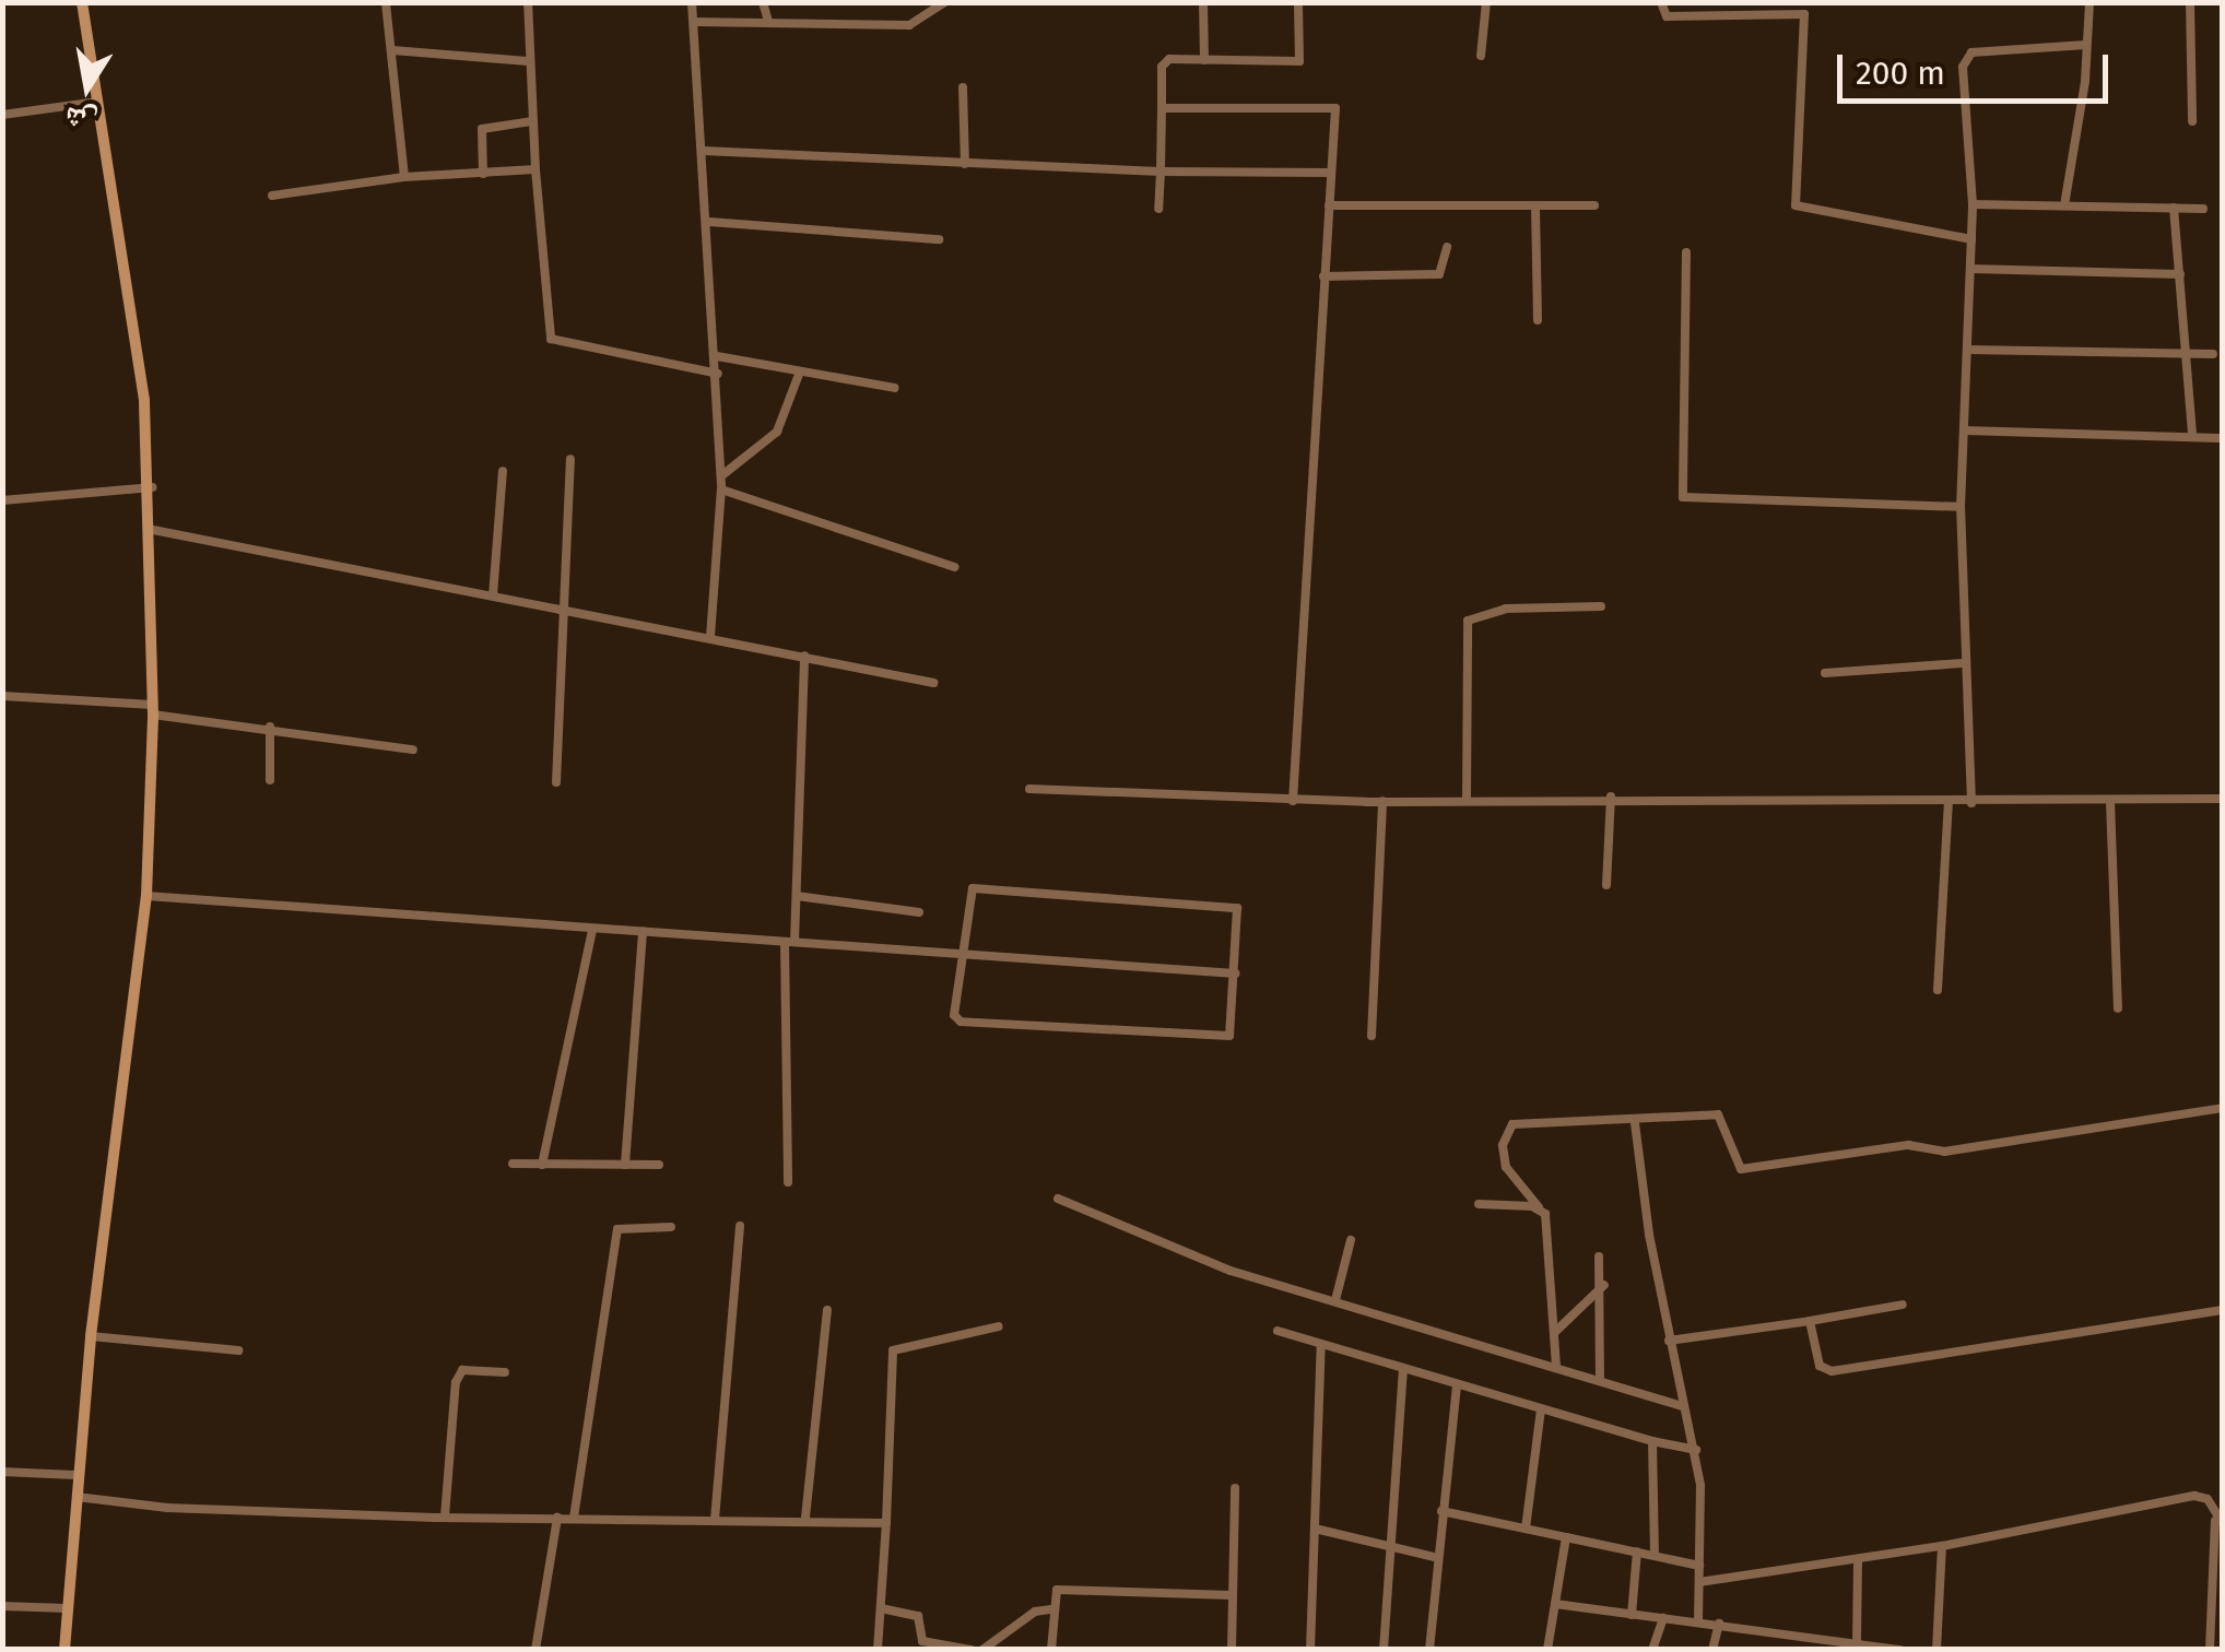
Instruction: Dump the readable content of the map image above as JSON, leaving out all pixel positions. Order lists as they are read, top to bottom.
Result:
{
  "scale_bar": "200 m",
  "north": "bottom"
}
